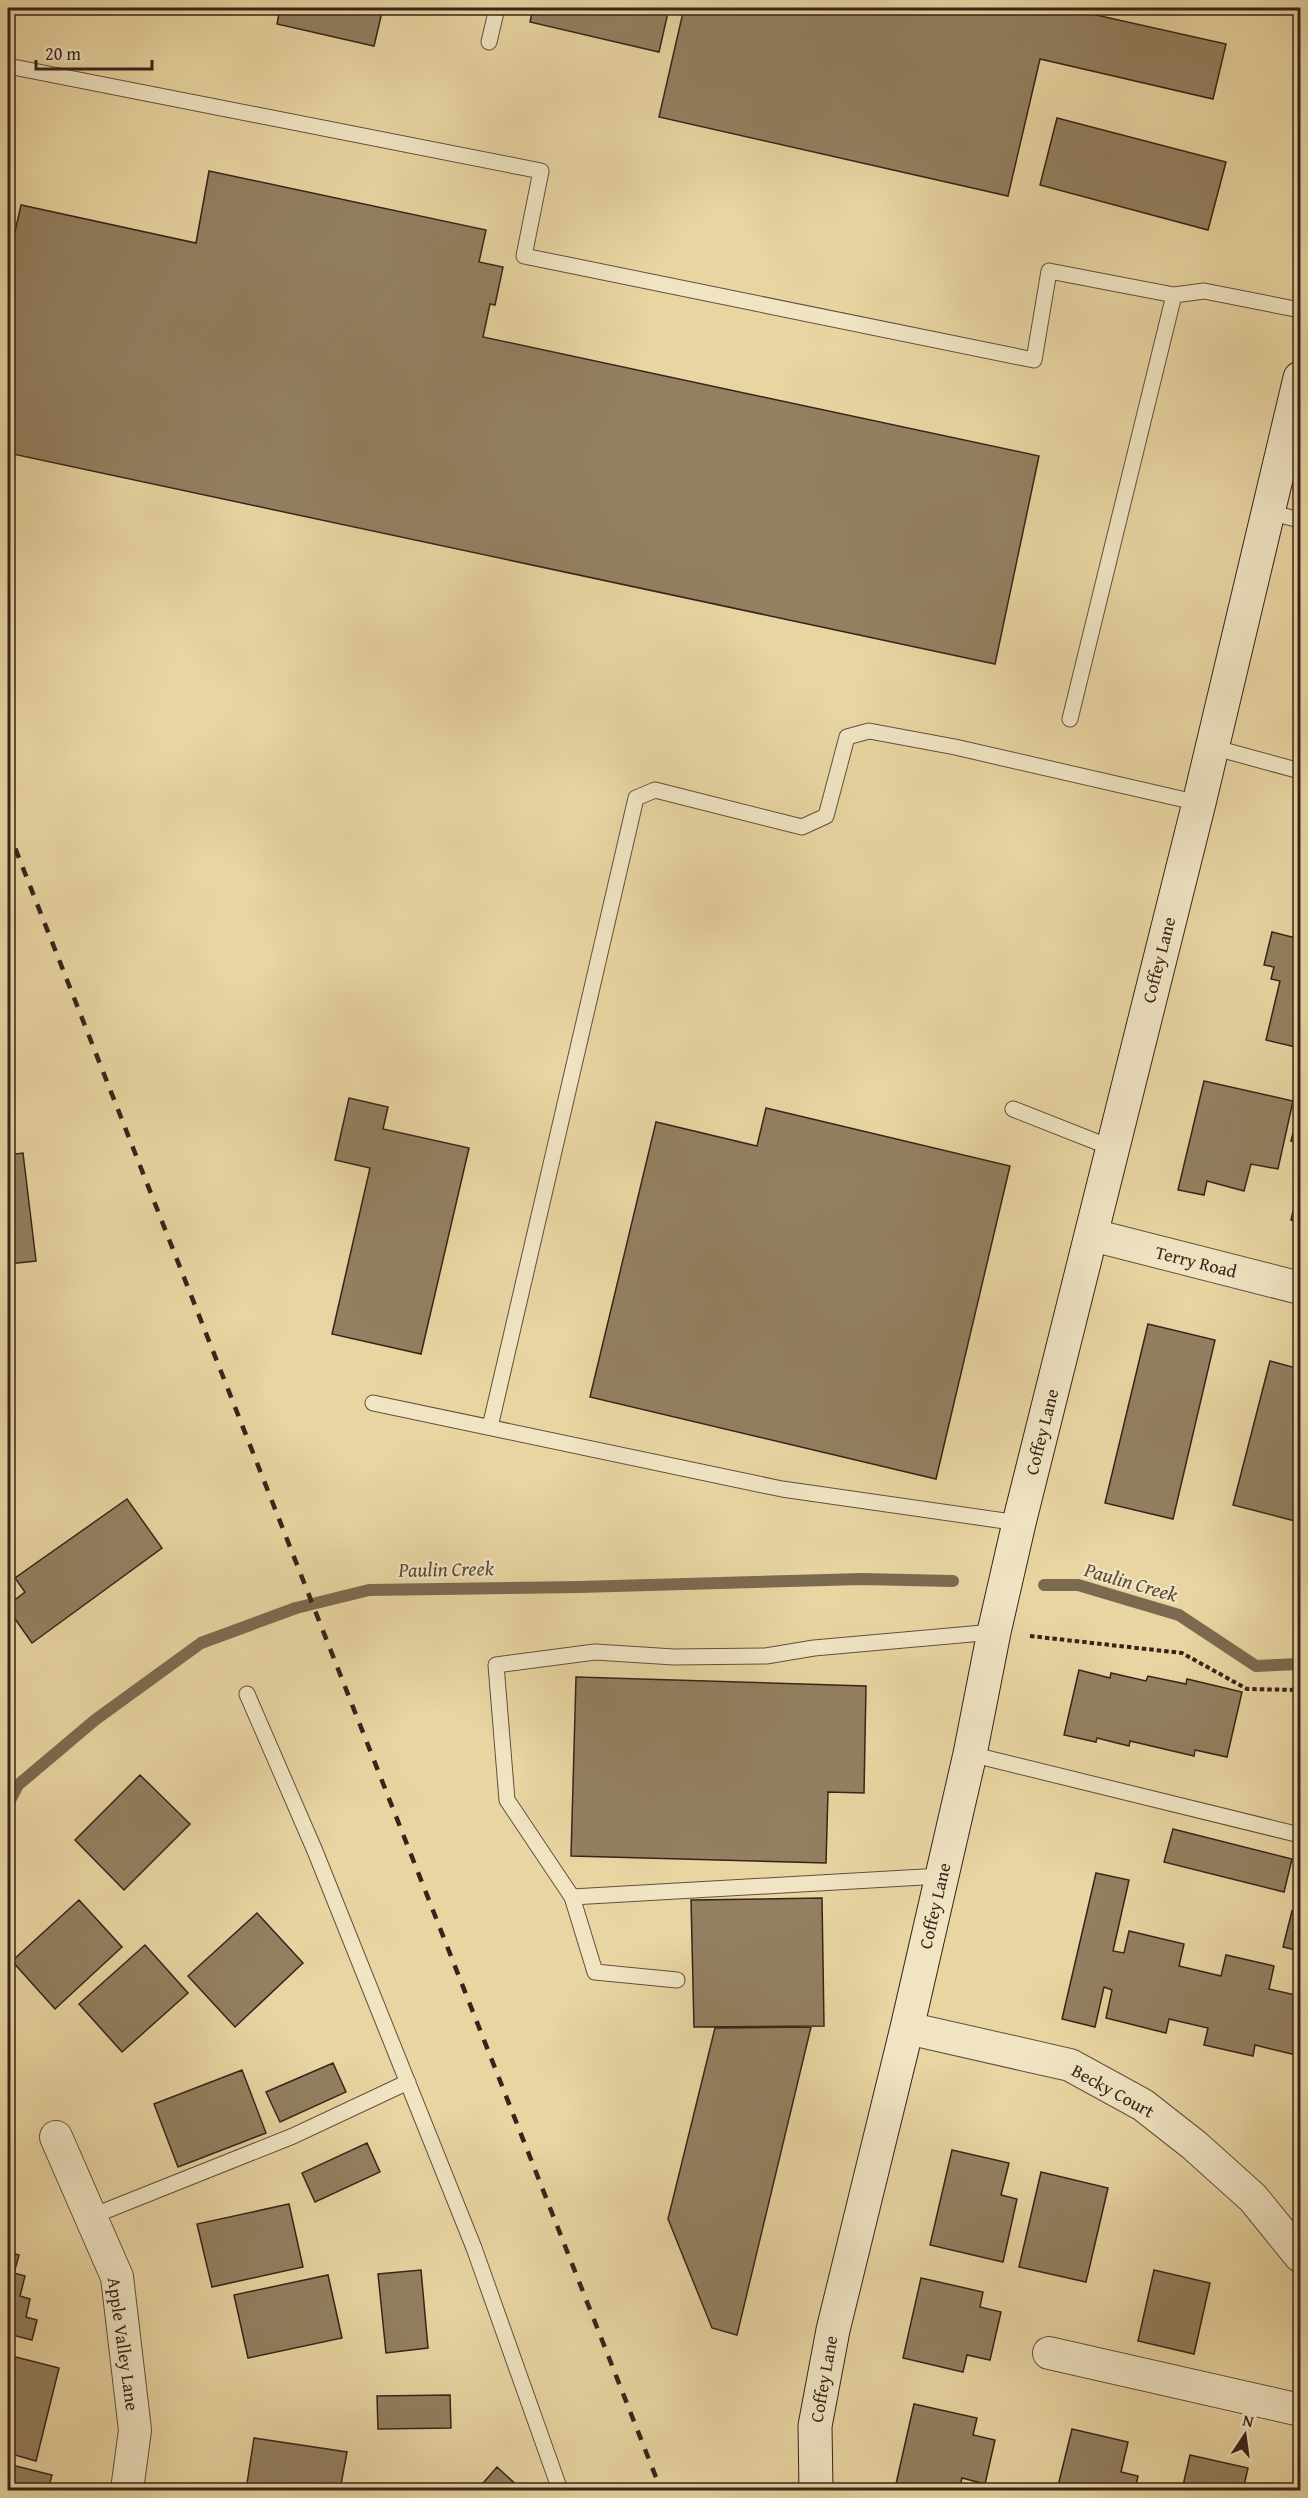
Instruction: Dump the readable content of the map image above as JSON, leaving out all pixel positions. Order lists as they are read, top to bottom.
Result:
{
  "streets": {
    "street": [
      "Coffey Lane",
      "Terry Road",
      "Becky Court",
      "Apple Valley Lane"
    ]
  },
  "crossings": [
    ["Coffey Lane", "Terry Road"],
    ["Coffey Lane", "Becky Court"]
  ],
  "water": ["Paulin Creek"],
  "scale_bar": "20 m",
  "north": "top"
}
